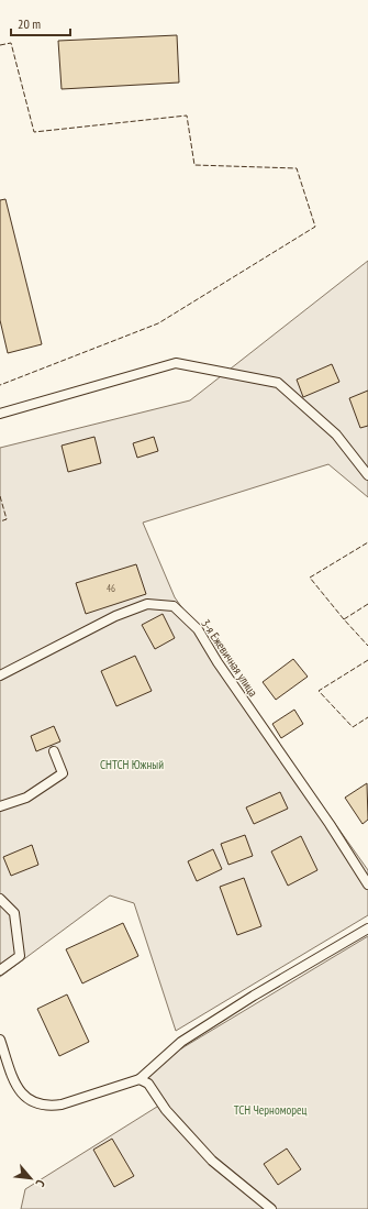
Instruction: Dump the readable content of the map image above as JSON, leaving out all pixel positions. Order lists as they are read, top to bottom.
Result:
{
  "streets": {
    "lane": ["3-я Ежевичная улица"]
  },
  "parks": ["СНТСН Южный", "ТСН Черноморец"],
  "house_numbers": ["46"],
  "scale_bar": "20 m",
  "north": "bottom right"
}
